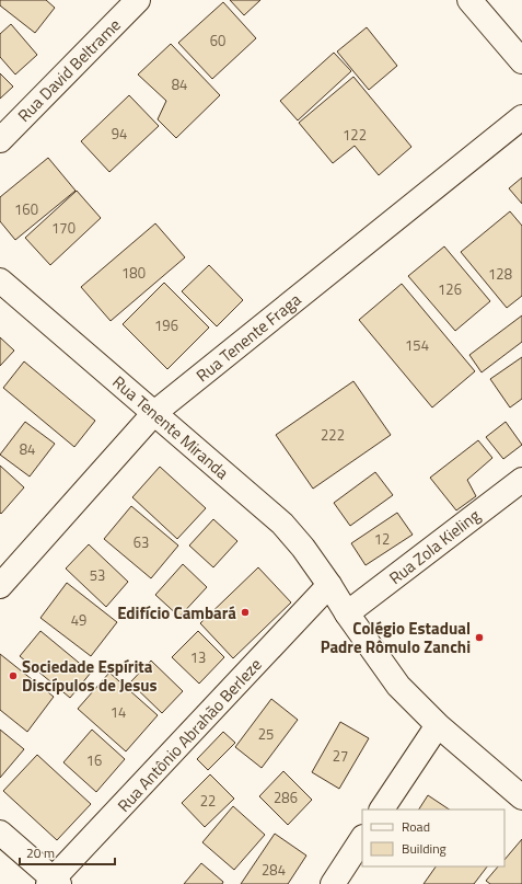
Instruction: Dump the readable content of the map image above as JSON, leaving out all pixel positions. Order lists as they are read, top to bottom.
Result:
{
  "streets": {
    "street": [
      "Rua David Beltrame",
      "Rua Tenente Fraga",
      "Rua Tenente Miranda",
      "Rua Zola Kieling",
      "Rua Antônio Abrahão Berleze"
    ]
  },
  "crossings": [
    ["Rua Tenente Fraga", "Rua Tenente Miranda"],
    ["Rua Tenente Miranda", "Rua Zola Kieling"],
    ["Rua Tenente Miranda", "Rua Antônio Abrahão Berleze"]
  ],
  "places": ["Edifício Cambará", "Colégio Estadual Padre Rômulo Zanchi", "Sociedade Espírita Discípulos de Jesus"],
  "house_numbers": [
    "60",
    "84",
    "94",
    "122",
    "160",
    "170",
    "180",
    "128",
    "126",
    "196",
    "154",
    "222",
    "84",
    "12",
    "63",
    "53",
    "49",
    "13",
    "14",
    "25",
    "27",
    "16",
    "286",
    "22",
    "284"
  ],
  "legend": ["Road", "Building"],
  "scale_bar": "20 m"
}
